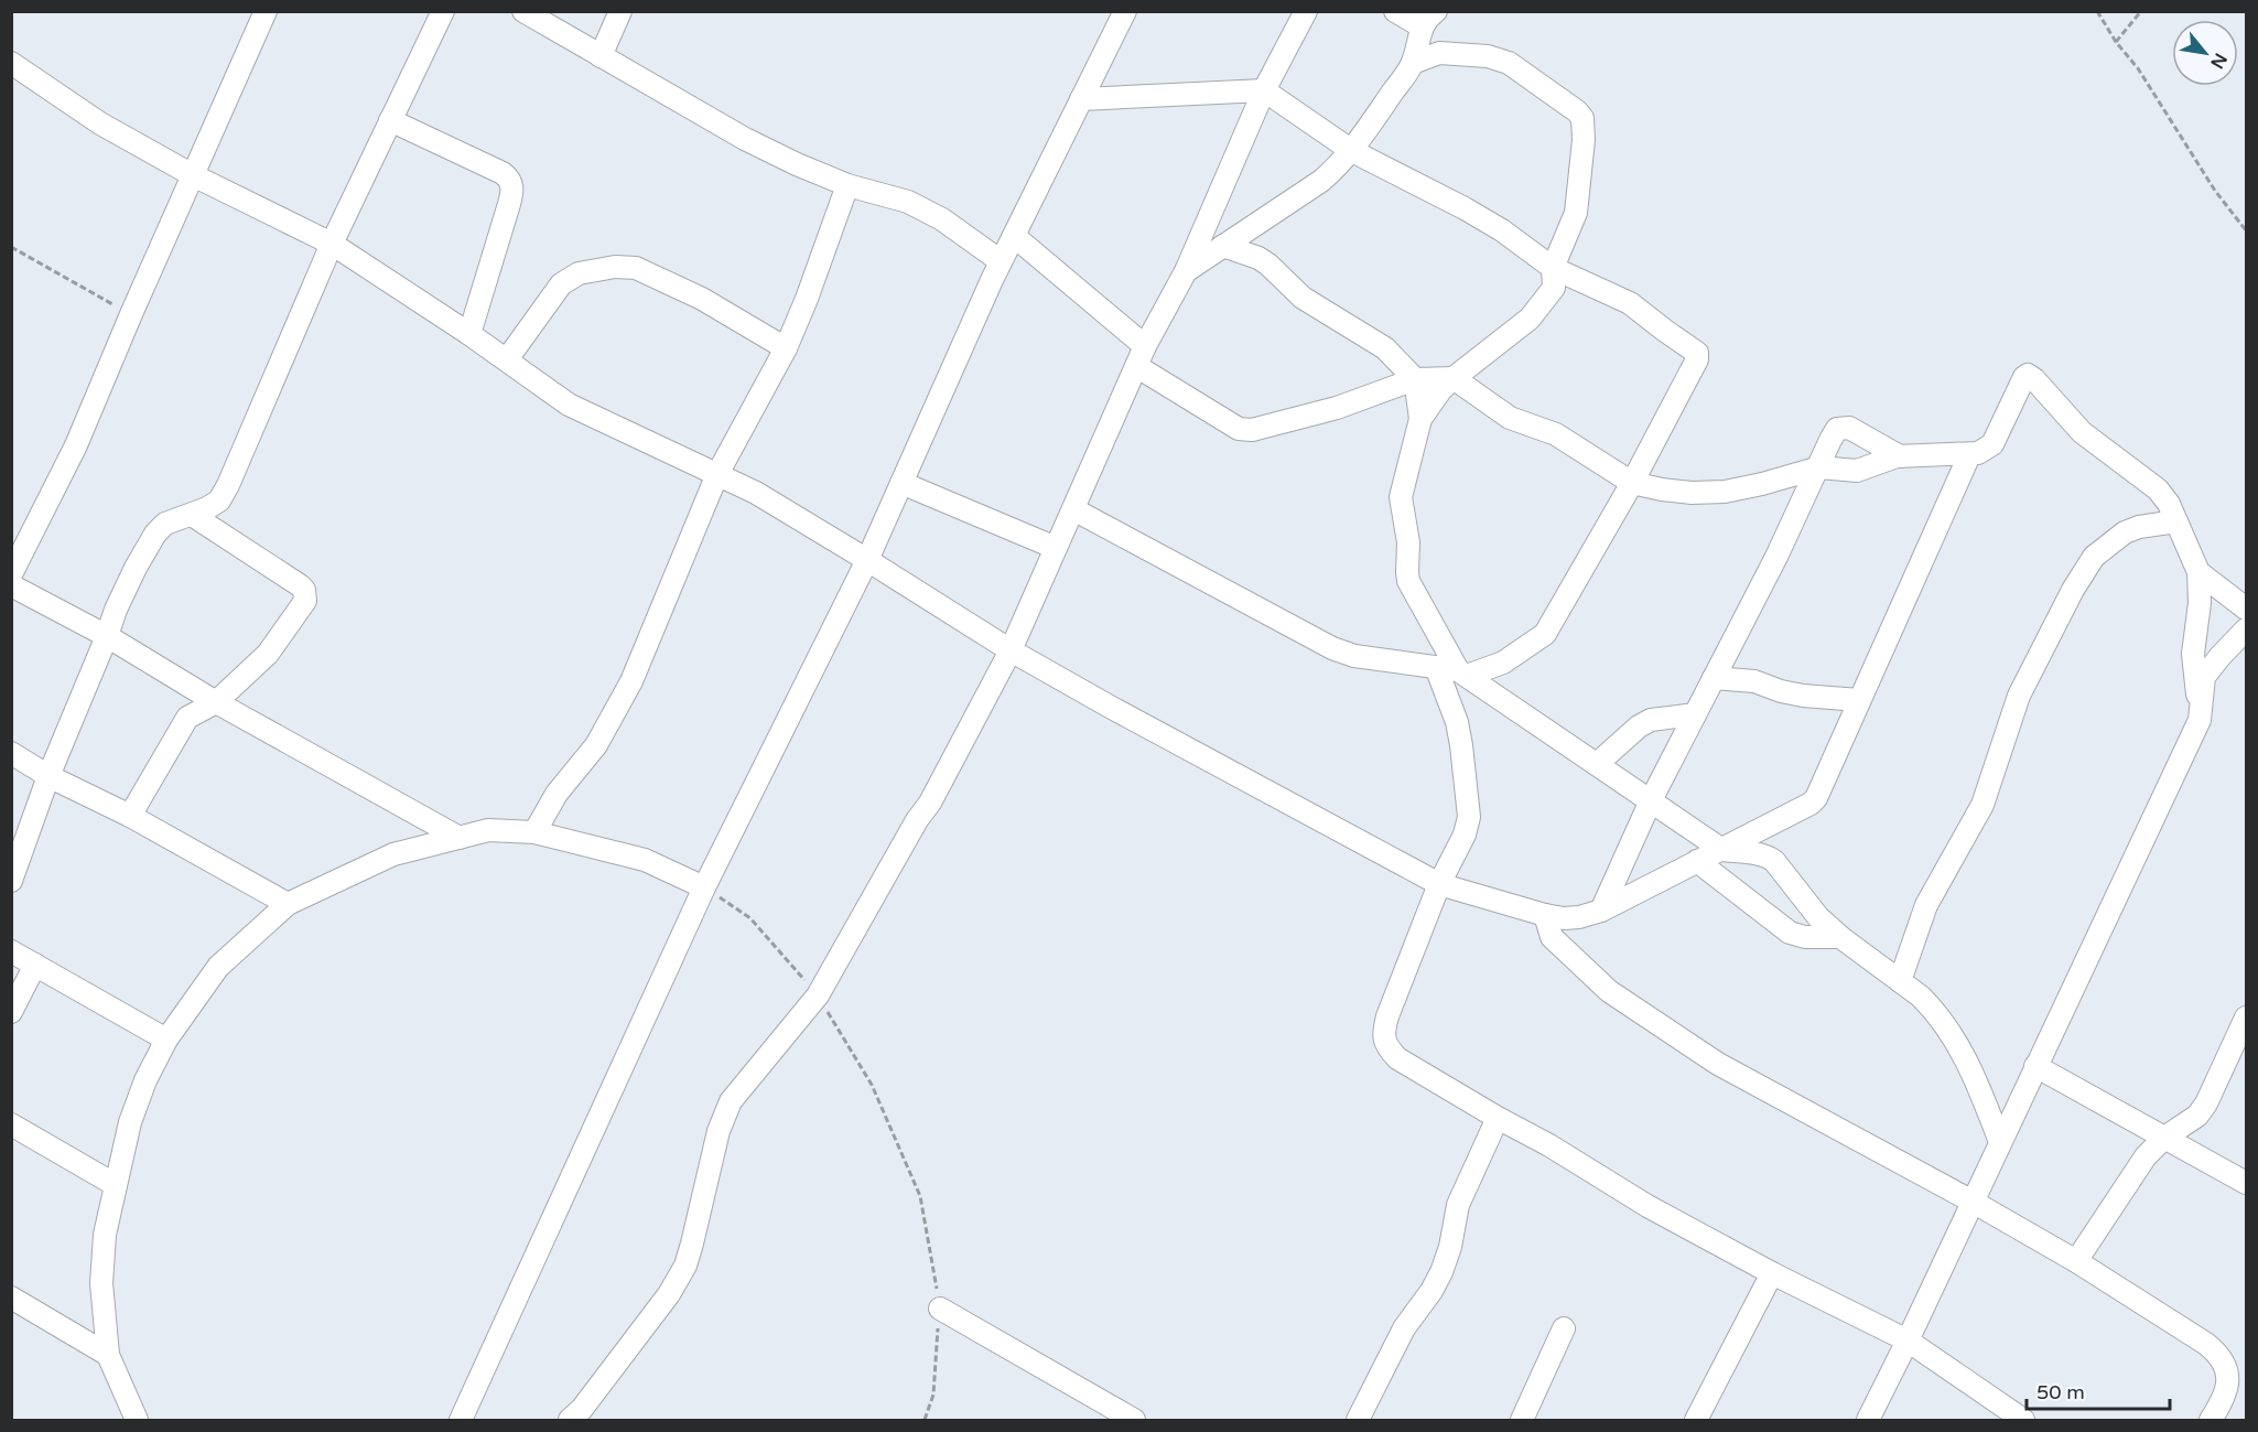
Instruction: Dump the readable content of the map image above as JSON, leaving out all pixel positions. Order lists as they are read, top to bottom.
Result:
{
  "scale_bar": "50 m",
  "north": "bottom right"
}
